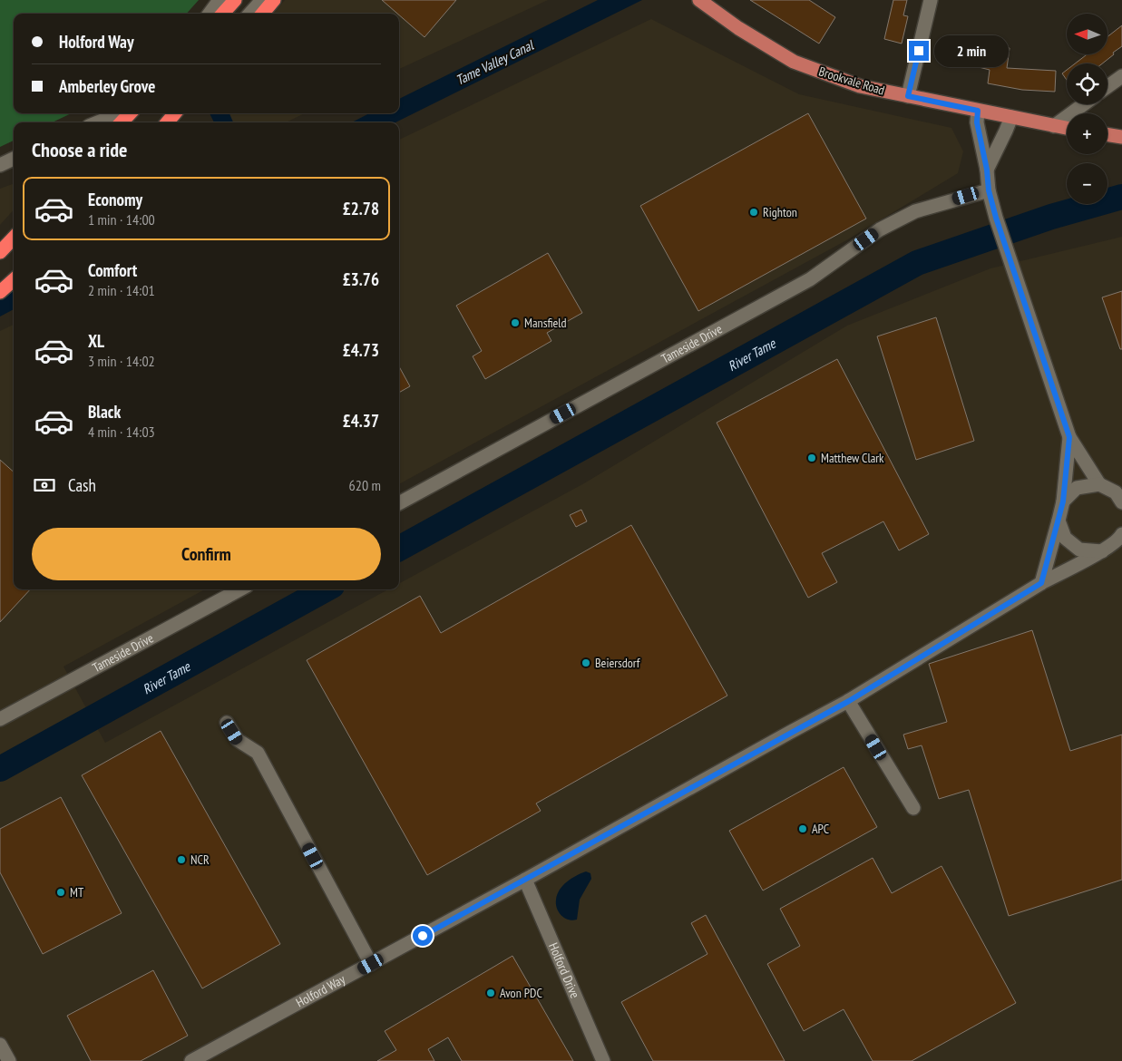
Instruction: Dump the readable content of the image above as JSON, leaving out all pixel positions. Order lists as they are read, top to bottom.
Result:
{
  "streets": {
    "main road": ["Brookvale Road"],
    "street": ["Tameside Drive", "Holford Drive", "Holford Way"]
  },
  "crossings": [
    ["Holford Drive", "Holford Way"]
  ],
  "water": ["Tame Valley Canal", "River Tame"],
  "places": [
    "Righton",
    "Mansfield",
    "Matthew Clark",
    "Beiersdorf",
    "APC",
    "NCR",
    "MT",
    "Avon PDC"
  ],
  "north": "left",
  "page": {
    "map_buttons": ["+", "−"],
    "banner": ["Holford Way", "Amberley Grove"],
    "bubble": "2 min",
    "heading": "Choose a ride",
    "list": [
      {
        "name": "Economy",
        "note": "1 min · 14:00",
        "value": "£2.78"
      },
      {
        "name": "Comfort",
        "note": "2 min · 14:01",
        "value": "£3.76"
      },
      {
        "name": "XL",
        "note": "3 min · 14:02",
        "value": "£4.73"
      },
      {
        "name": "Black",
        "note": "4 min · 14:03",
        "value": "£4.37"
      }
    ],
    "pay": ["Cash", "620 m"],
    "buttons": "Confirm"
  }
}
